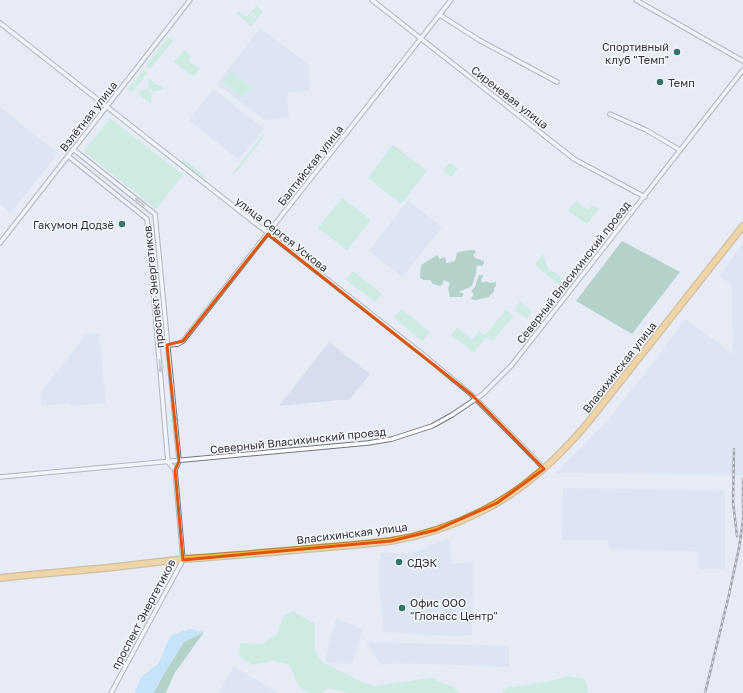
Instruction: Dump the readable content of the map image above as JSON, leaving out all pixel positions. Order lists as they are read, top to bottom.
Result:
{
  "streets": {
    "highway": ["Власихинская улица"],
    "street": [
      "Сиреневая улица",
      "Взлётная улица",
      "Балтийская улица",
      "улица Сергея Ускова",
      "Северный Власихинский проезд",
      "проспект Энергетиков"
    ]
  },
  "crossings": [
    ["Сиреневая улица", "Балтийская улица"],
    ["Сиреневая улица", "Северный Власихинский проезд"],
    ["Взлётная улица", "улица Сергея Ускова"],
    ["Взлётная улица", "проспект Энергетиков"],
    ["Балтийская улица", "улица Сергея Ускова"],
    ["Балтийская улица", "проспект Энергетиков"],
    ["улица Сергея Ускова", "Северный Власихинский проезд"],
    ["улица Сергея Ускова", "Власихинская улица"],
    ["Северный Власихинский проезд", "проспект Энергетиков"],
    ["проспект Энергетиков", "Власихинская улица"]
  ],
  "places": [
    "Спортивный клуб \"Темп\"",
    "Темп",
    "Гакумон Додзё",
    "СДЭК",
    "Офис ООО \"Глонасс Центр\""
  ]
}
